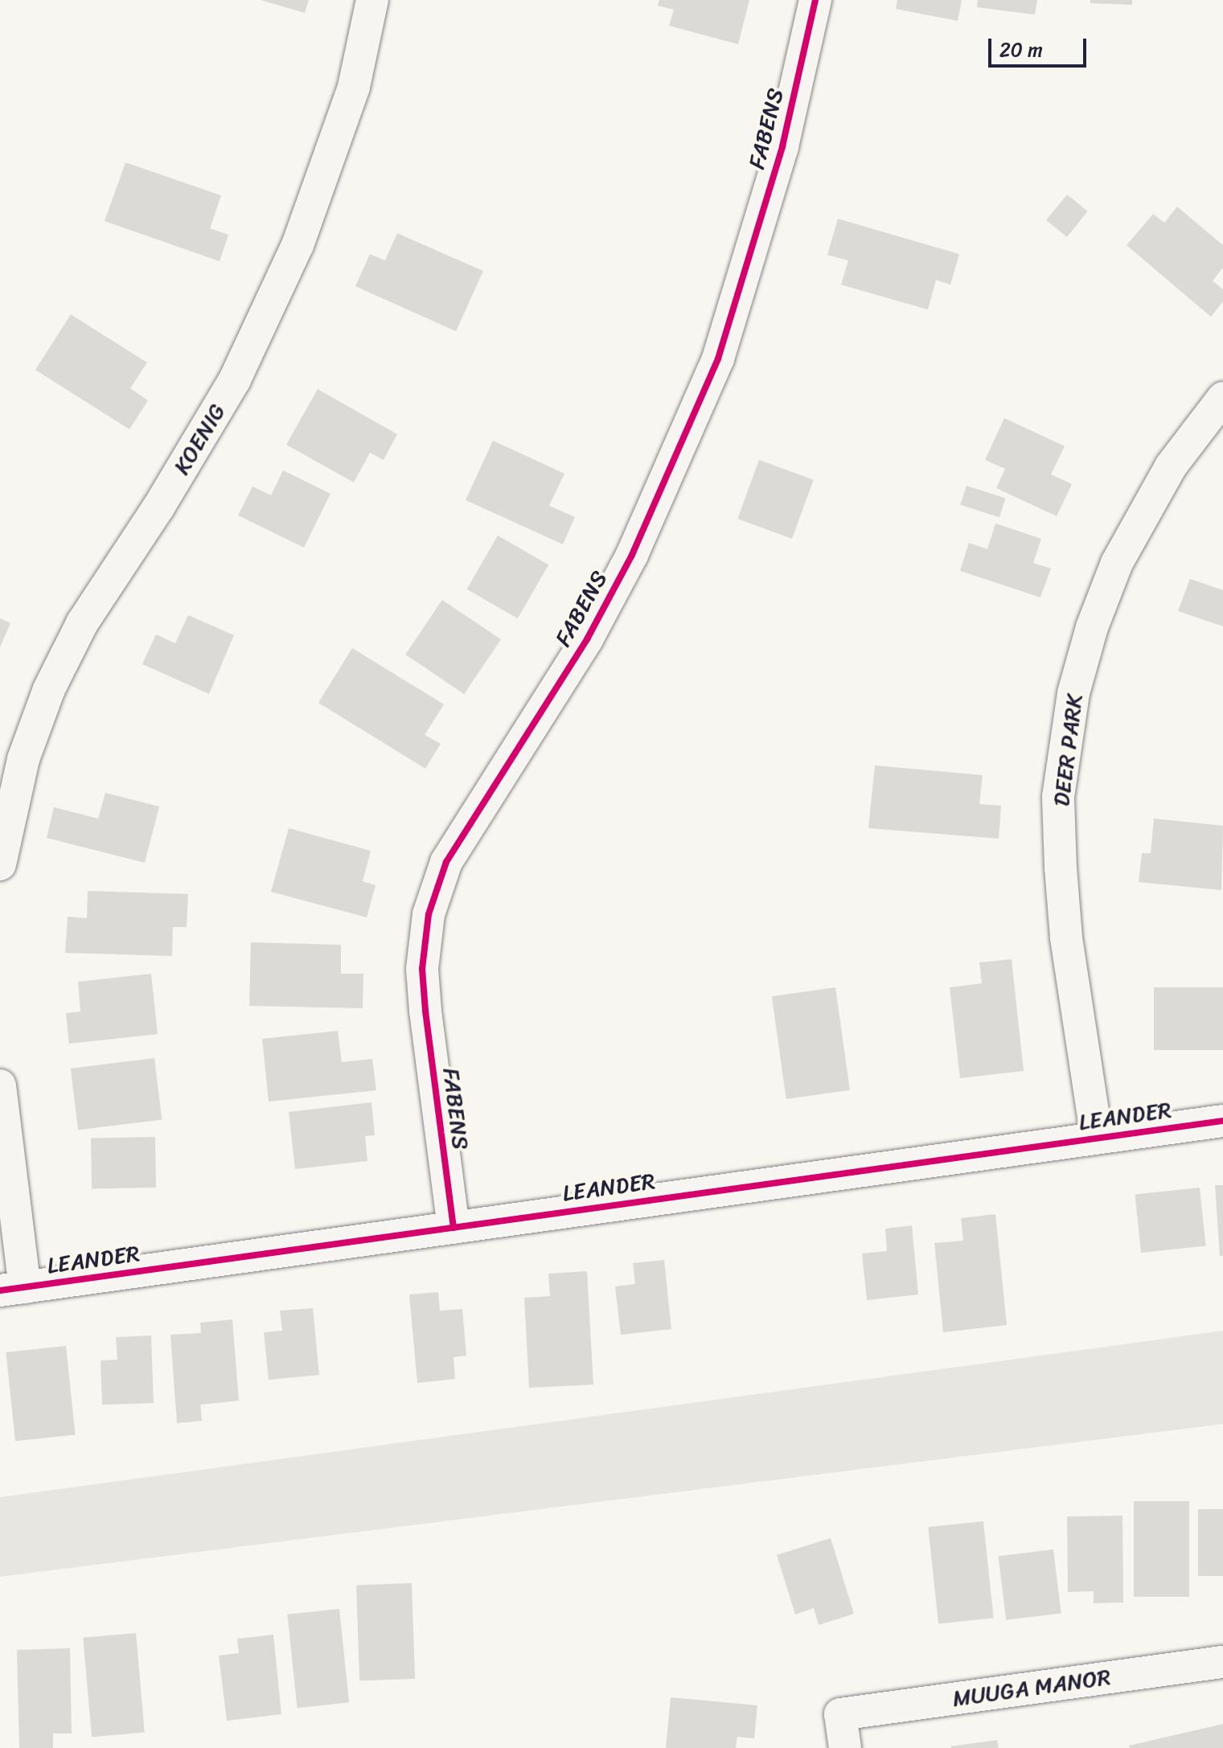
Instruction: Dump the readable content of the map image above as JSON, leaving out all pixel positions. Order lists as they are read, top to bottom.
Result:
{
  "streets": {
    "street": [
      "FABENS",
      "KOENIG",
      "DEER PARK",
      "LEANDER",
      "MUUGA MANOR"
    ]
  },
  "crossings": [
    ["FABENS", "LEANDER"],
    ["DEER PARK", "LEANDER"]
  ],
  "scale_bar": "20 m"
}
